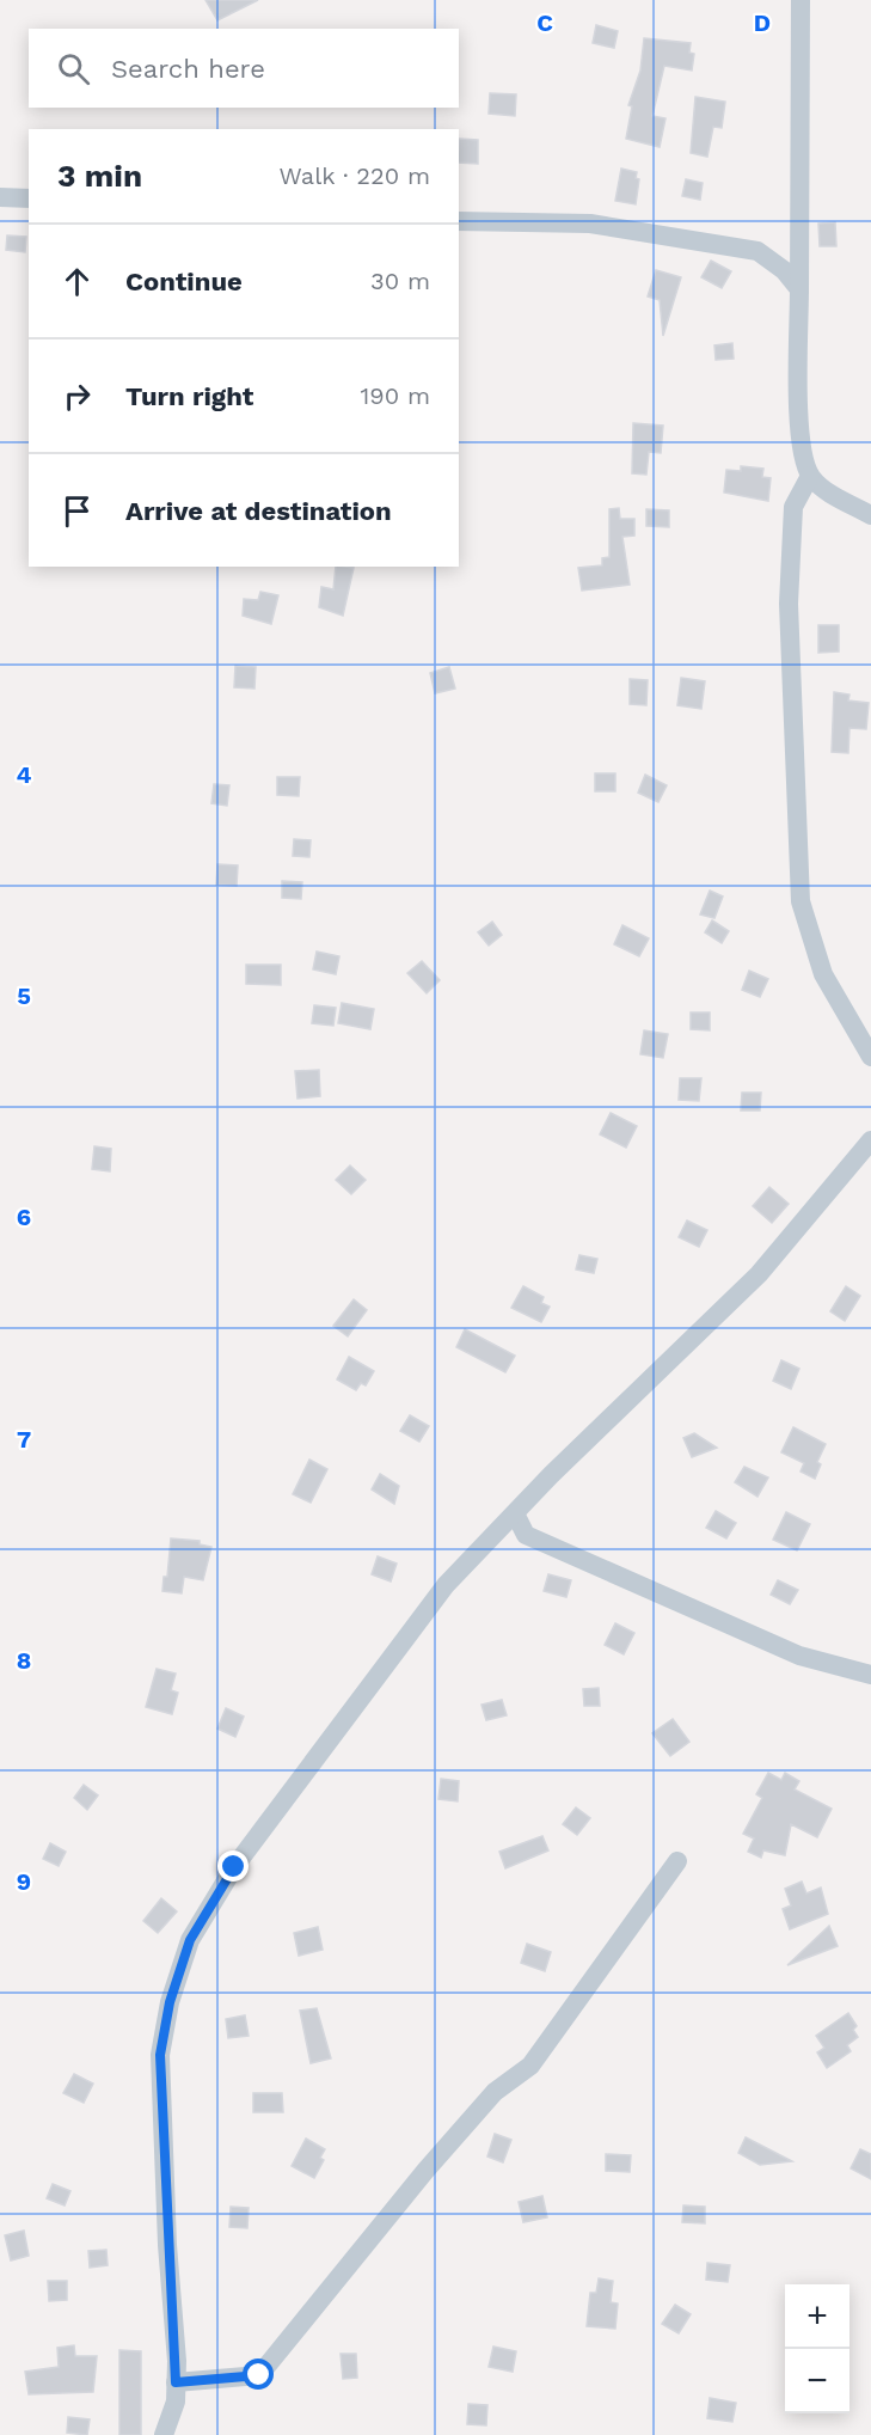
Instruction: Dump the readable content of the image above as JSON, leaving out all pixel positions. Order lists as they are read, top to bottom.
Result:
{
  "page": {
    "search": "Search here",
    "heading": ["3 min", "Walk · 220 m"],
    "list": [
      ["Continue", "30 m"],
      ["Turn right", "190 m"],
      "Arrive at destination"
    ],
    "map_buttons": ["+", "−"]
  },
  "grid": {
    "columns": ["C", "D"],
    "rows": [
      "4",
      "5",
      "6",
      "7",
      "8",
      "9"
    ]
  }
}
